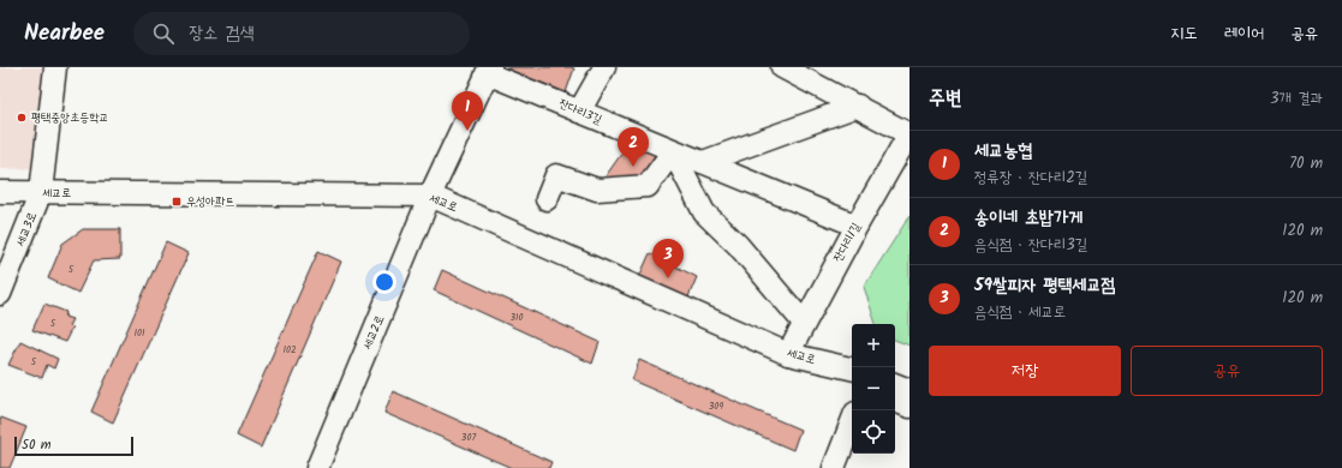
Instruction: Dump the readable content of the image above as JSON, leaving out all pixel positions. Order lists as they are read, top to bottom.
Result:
{
  "streets": {
    "street": [
      "잔다리3길",
      "세교로",
      "세교3로",
      "잔다리1길",
      "세교2로"
    ]
  },
  "crossings": [
    ["잔다리3길", "잔다리1길"],
    ["잔다리3길", "세교2로"],
    ["세교로", "세교3로"],
    ["세교로", "잔다리1길"],
    ["세교로", "세교2로"]
  ],
  "places": {
    "other": ["평택중앙초등학교"],
    "transit": ["우성아파트"]
  },
  "house_numbers": [
    "5",
    "310",
    "5",
    "101",
    "102",
    "5",
    "309",
    "307"
  ],
  "scale_bar": "50 m",
  "page": {
    "header": "Nearbee",
    "search": "장소 검색",
    "nav": ["지도", "레이어", "공유"],
    "heading": ["주변", "3개 결과"],
    "pins": ["1", "2", "3"],
    "list": [
      {
        "mark": "1",
        "name": "세교농협",
        "note": "정류장 · 잔다리2길",
        "value": "70 m"
      },
      {
        "mark": "2",
        "name": "송이네 초밥가게",
        "note": "음식점 · 잔다리3길",
        "value": "120 m"
      },
      {
        "mark": "3",
        "name": "59쌀피자 평택세교점",
        "note": "음식점 · 세교로",
        "value": "120 m"
      }
    ],
    "map_buttons": ["+", "−"],
    "buttons": ["저장", "공유"],
    "scale": "50 m"
  }
}
